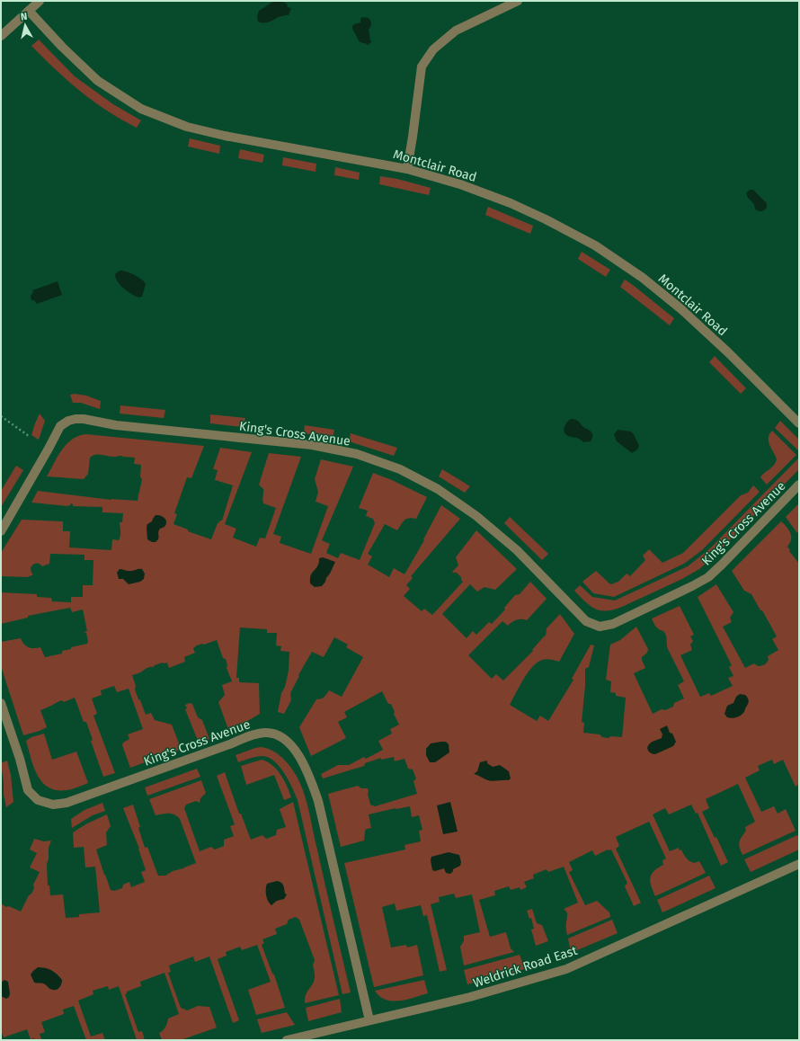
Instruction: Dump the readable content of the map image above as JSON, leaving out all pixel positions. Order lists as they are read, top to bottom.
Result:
{
  "streets": {
    "street": ["Montclair Road", "King's Cross Avenue", "Weldrick Road East"]
  },
  "crossings": [
    ["King's Cross Avenue", "Weldrick Road East"]
  ],
  "north": "top"
}
